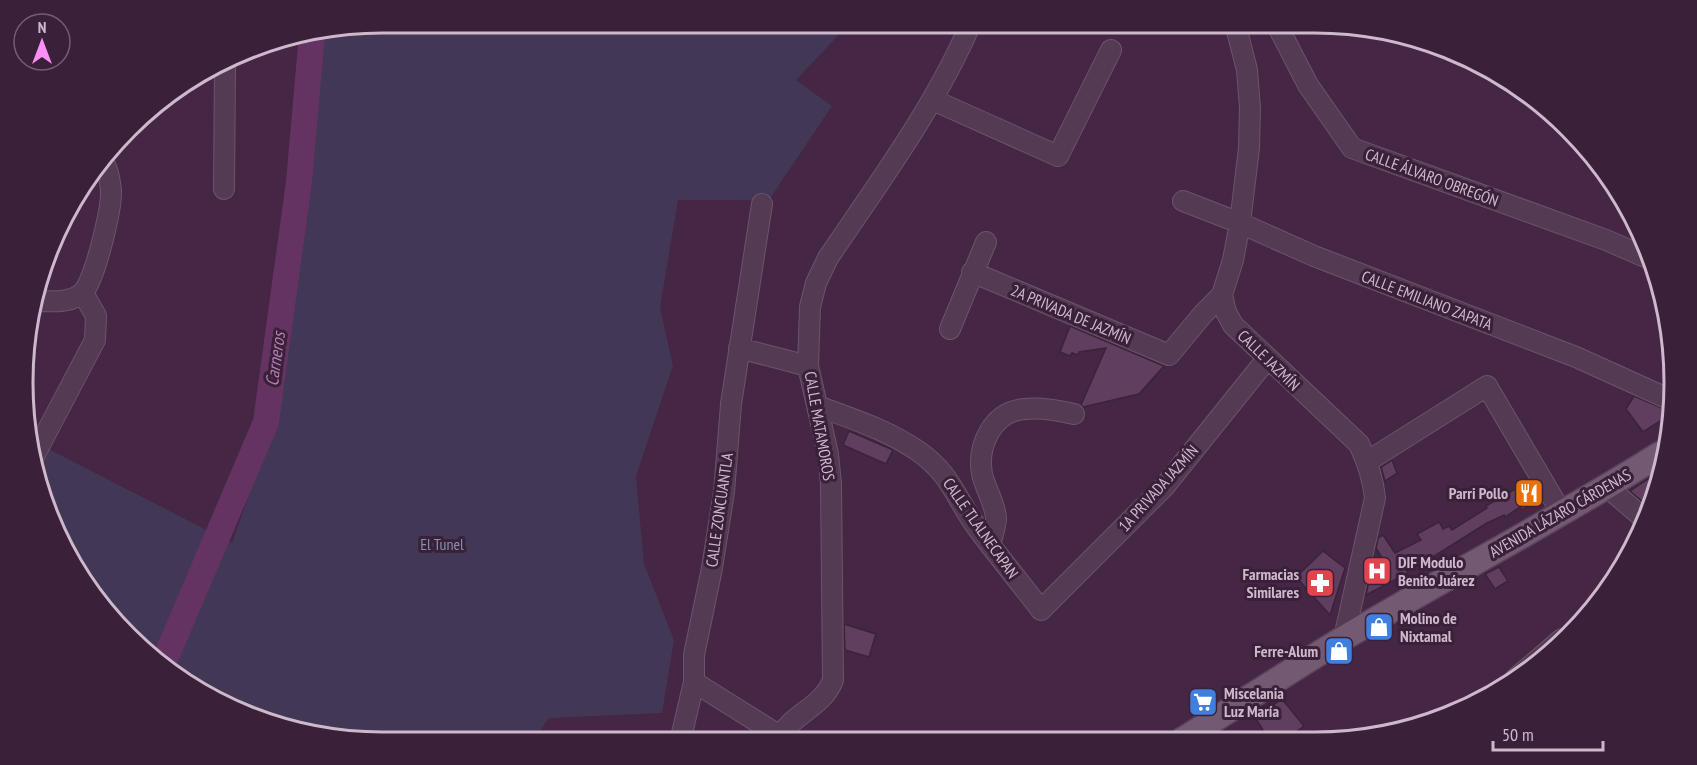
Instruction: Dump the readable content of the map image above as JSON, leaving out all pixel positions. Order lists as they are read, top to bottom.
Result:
{
  "streets": {
    "main road": ["AVENIDA LÁZARO CÁRDENAS"],
    "street": [
      "CALLE ÁLVARO OBREGÓN",
      "CALLE EMILIANO ZAPATA",
      "2A PRIVADA DE JAZMÍN",
      "CALLE JAZMÍN",
      "CALLE MATAMOROS",
      "1A PRIVADA JAZMÍN",
      "CALLE ZONCUANTLA",
      "CALLE TLALNECAPAN"
    ]
  },
  "crossings": [
    ["2A PRIVADA DE JAZMÍN", "CALLE JAZMÍN"],
    ["CALLE JAZMÍN", "1A PRIVADA JAZMÍN"],
    ["CALLE JAZMÍN", "AVENIDA LÁZARO CÁRDENAS"],
    ["CALLE MATAMOROS", "CALLE TLALNECAPAN"],
    ["1A PRIVADA JAZMÍN", "CALLE TLALNECAPAN"]
  ],
  "water": ["Carneros"],
  "parks": ["El Tunel"],
  "places": {
    "restaurant": ["Parri Pollo"],
    "hospital": ["DIF Modulo Benito Juárez"],
    "pharmacy": ["Farmacias Similares"],
    "shop": ["Molino de Nixtamal", "Ferre-Alum"],
    "supermarket": ["Miscelania Luz María"]
  },
  "scale_bar": "50 m",
  "north": "top"
}
